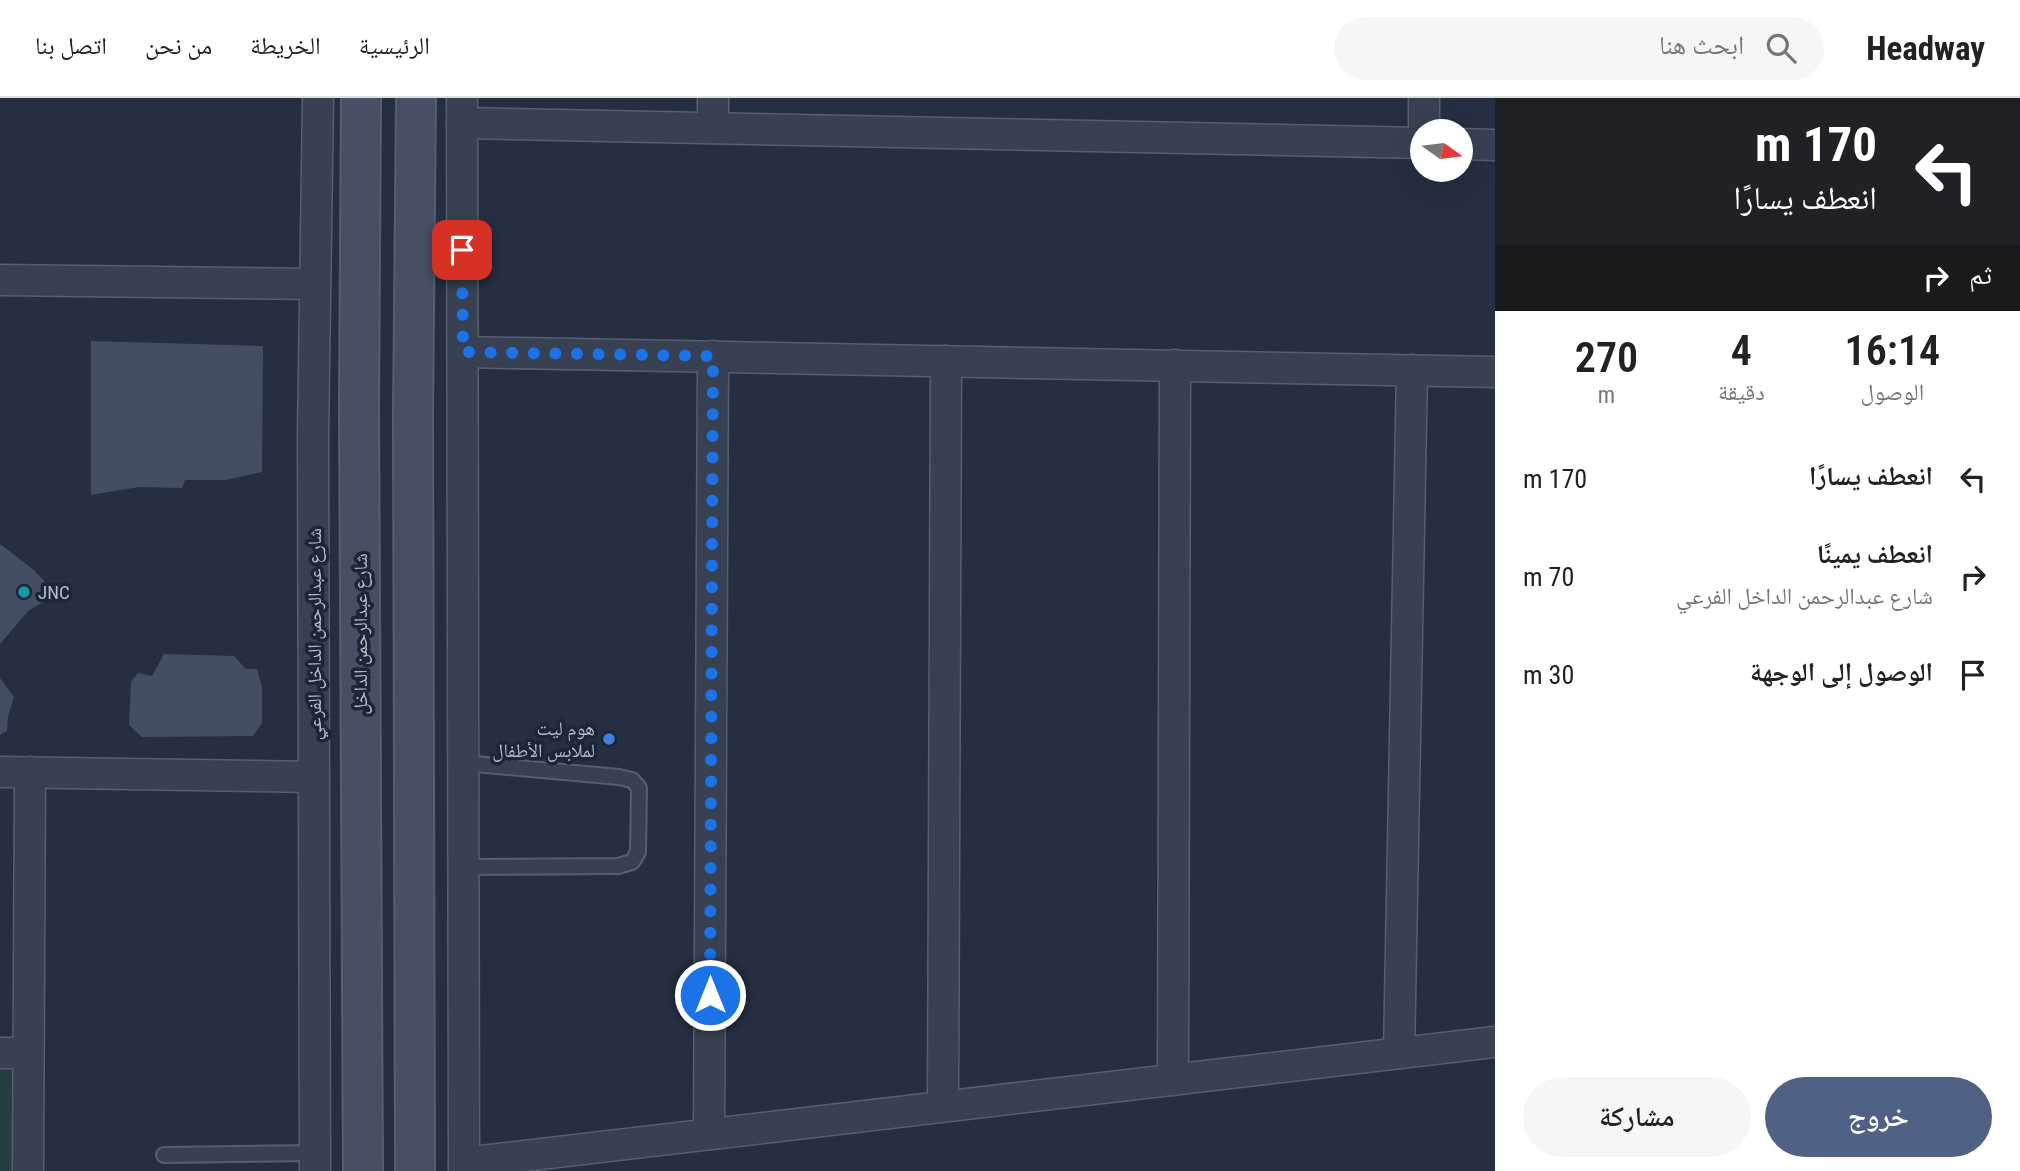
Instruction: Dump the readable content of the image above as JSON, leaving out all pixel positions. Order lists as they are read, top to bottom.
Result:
{
  "streets": {
    "main road": ["شارع عبدالرحمن الداخل"],
    "street": ["شارع عبدالرحمن الداخل الفرعي"]
  },
  "places": ["JNC", "هوم ليت لملابس الأطفال"],
  "north": "right",
  "page": {
    "header": "Headway",
    "search": "ابحث هنا",
    "nav": [
      "الرئيسية",
      "الخريطة",
      "من نحن",
      "اتصل بنا"
    ],
    "turn": ["170 m", "انعطف يسارًا"],
    "then": "ثم",
    "eta": [
      "16:14",
      "الوصول",
      "4",
      "دقيقة",
      "270",
      "m"
    ],
    "list": [
      {
        "name": "انعطف يسارًا",
        "value": "170 m"
      },
      {
        "name": "انعطف يمينًا",
        "note": "شارع عبدالرحمن الداخل الفرعي",
        "value": "70 m"
      },
      {
        "name": "الوصول إلى الوجهة",
        "value": "30 m"
      }
    ],
    "buttons": ["خروج", "مشاركة"]
  }
}
